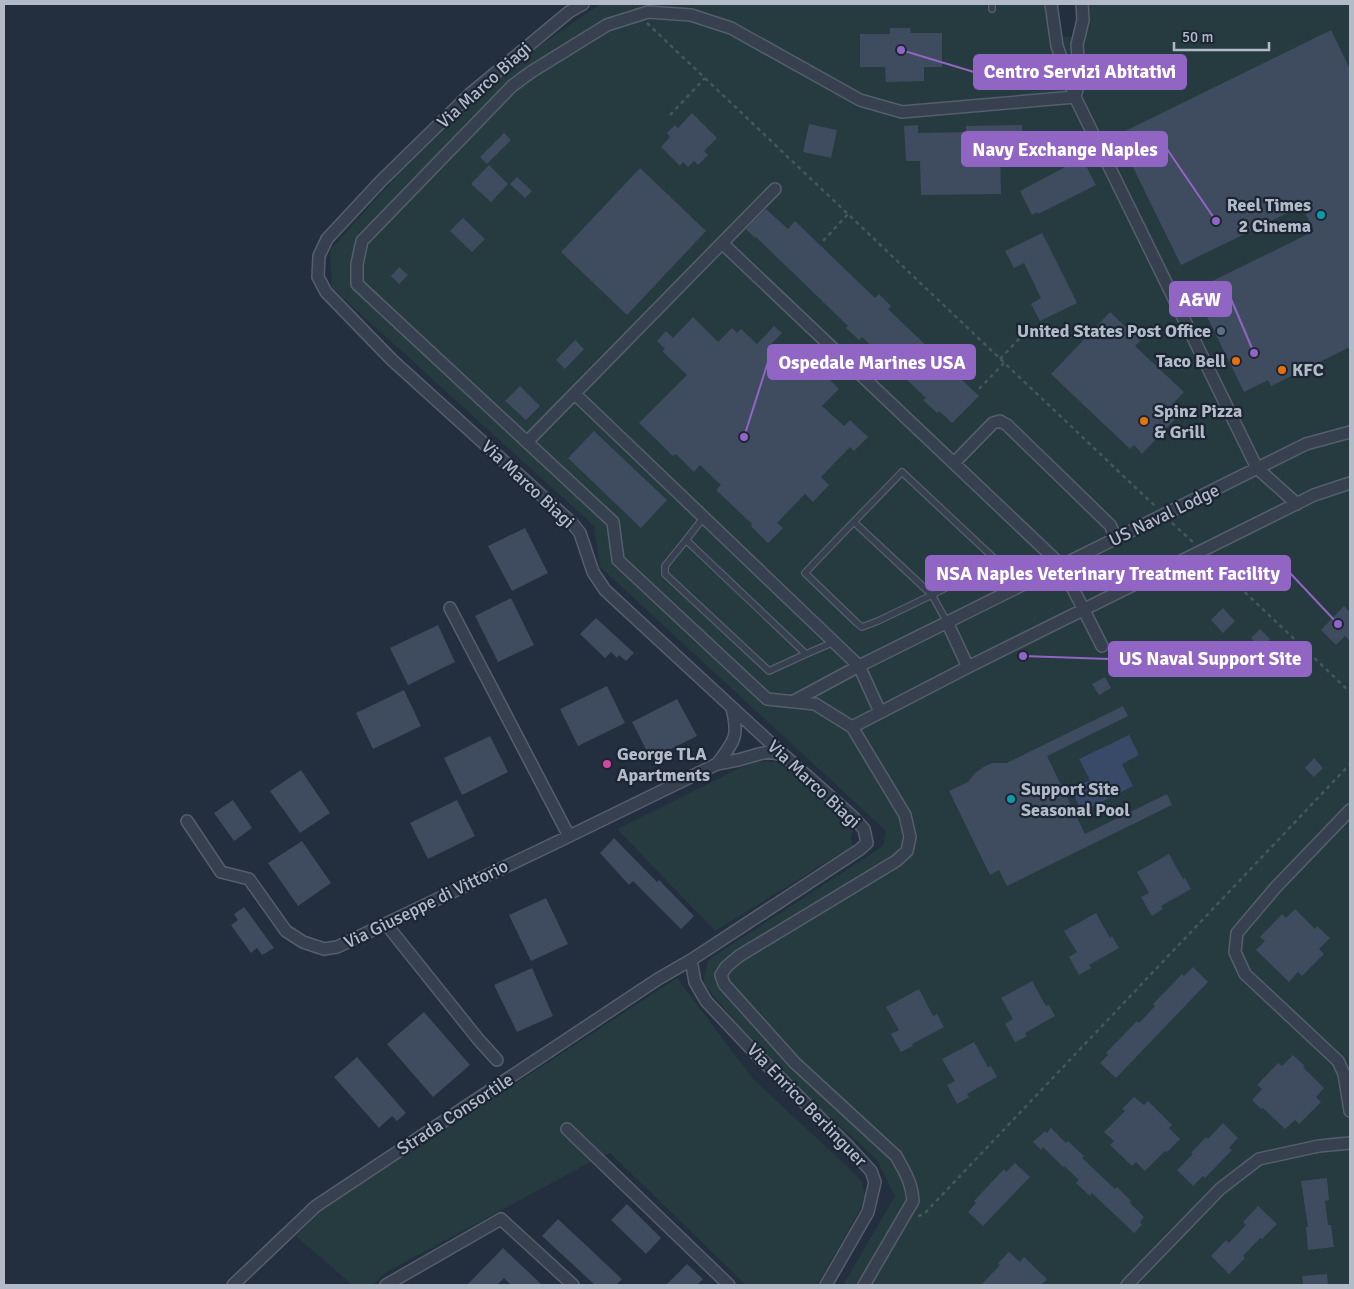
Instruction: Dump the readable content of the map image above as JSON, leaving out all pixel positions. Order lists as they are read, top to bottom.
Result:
{
  "streets": {
    "street": [
      "Via Marco Biagi",
      "US Naval Lodge",
      "Via Giuseppe di Vittorio",
      "Via Enrico Berlinguer",
      "Strada Consortile"
    ]
  },
  "crossings": [
    ["Via Marco Biagi", "Via Giuseppe di Vittorio"],
    ["Via Marco Biagi", "Via Enrico Berlinguer"],
    ["Via Marco Biagi", "Strada Consortile"],
    ["Via Enrico Berlinguer", "Strada Consortile"]
  ],
  "places": [
    "Centro Servizi Abitativi",
    "Reel Times 2 Cinema",
    "Navy Exchange Naples",
    "United States Post Office",
    "A&W",
    "Taco Bell",
    "KFC",
    "Spinz Pizza & Grill",
    "Ospedale Marines USA",
    "NSA Naples Veterinary Treatment Facility",
    "US Naval Support Site",
    "George TLA Apartments",
    "Support Site Seasonal Pool"
  ],
  "scale_bar": "50 m"
}
